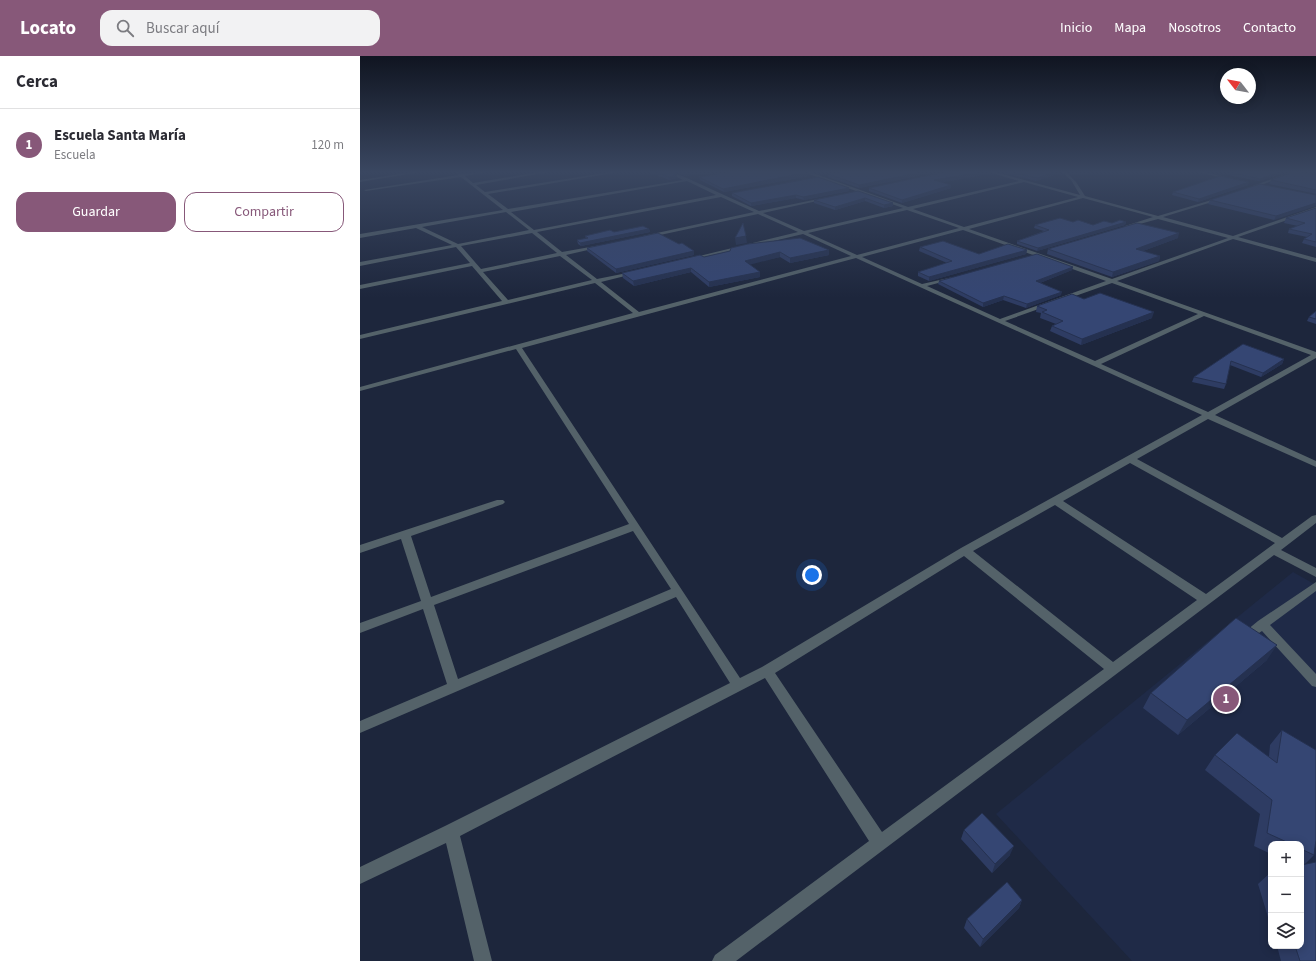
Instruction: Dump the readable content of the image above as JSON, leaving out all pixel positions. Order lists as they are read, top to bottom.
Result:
{
  "north": "top left",
  "page": {
    "header": "Locato",
    "search": "Buscar aquí",
    "nav": [
      "Inicio",
      "Mapa",
      "Nosotros",
      "Contacto"
    ],
    "heading": "Cerca",
    "list": [
      {
        "mark": "1",
        "name": "Escuela Santa María",
        "note": "Escuela",
        "value": "120 m"
      }
    ],
    "buttons": ["Guardar", "Compartir"],
    "pins": "1",
    "map_buttons": ["+", "−"]
  }
}
